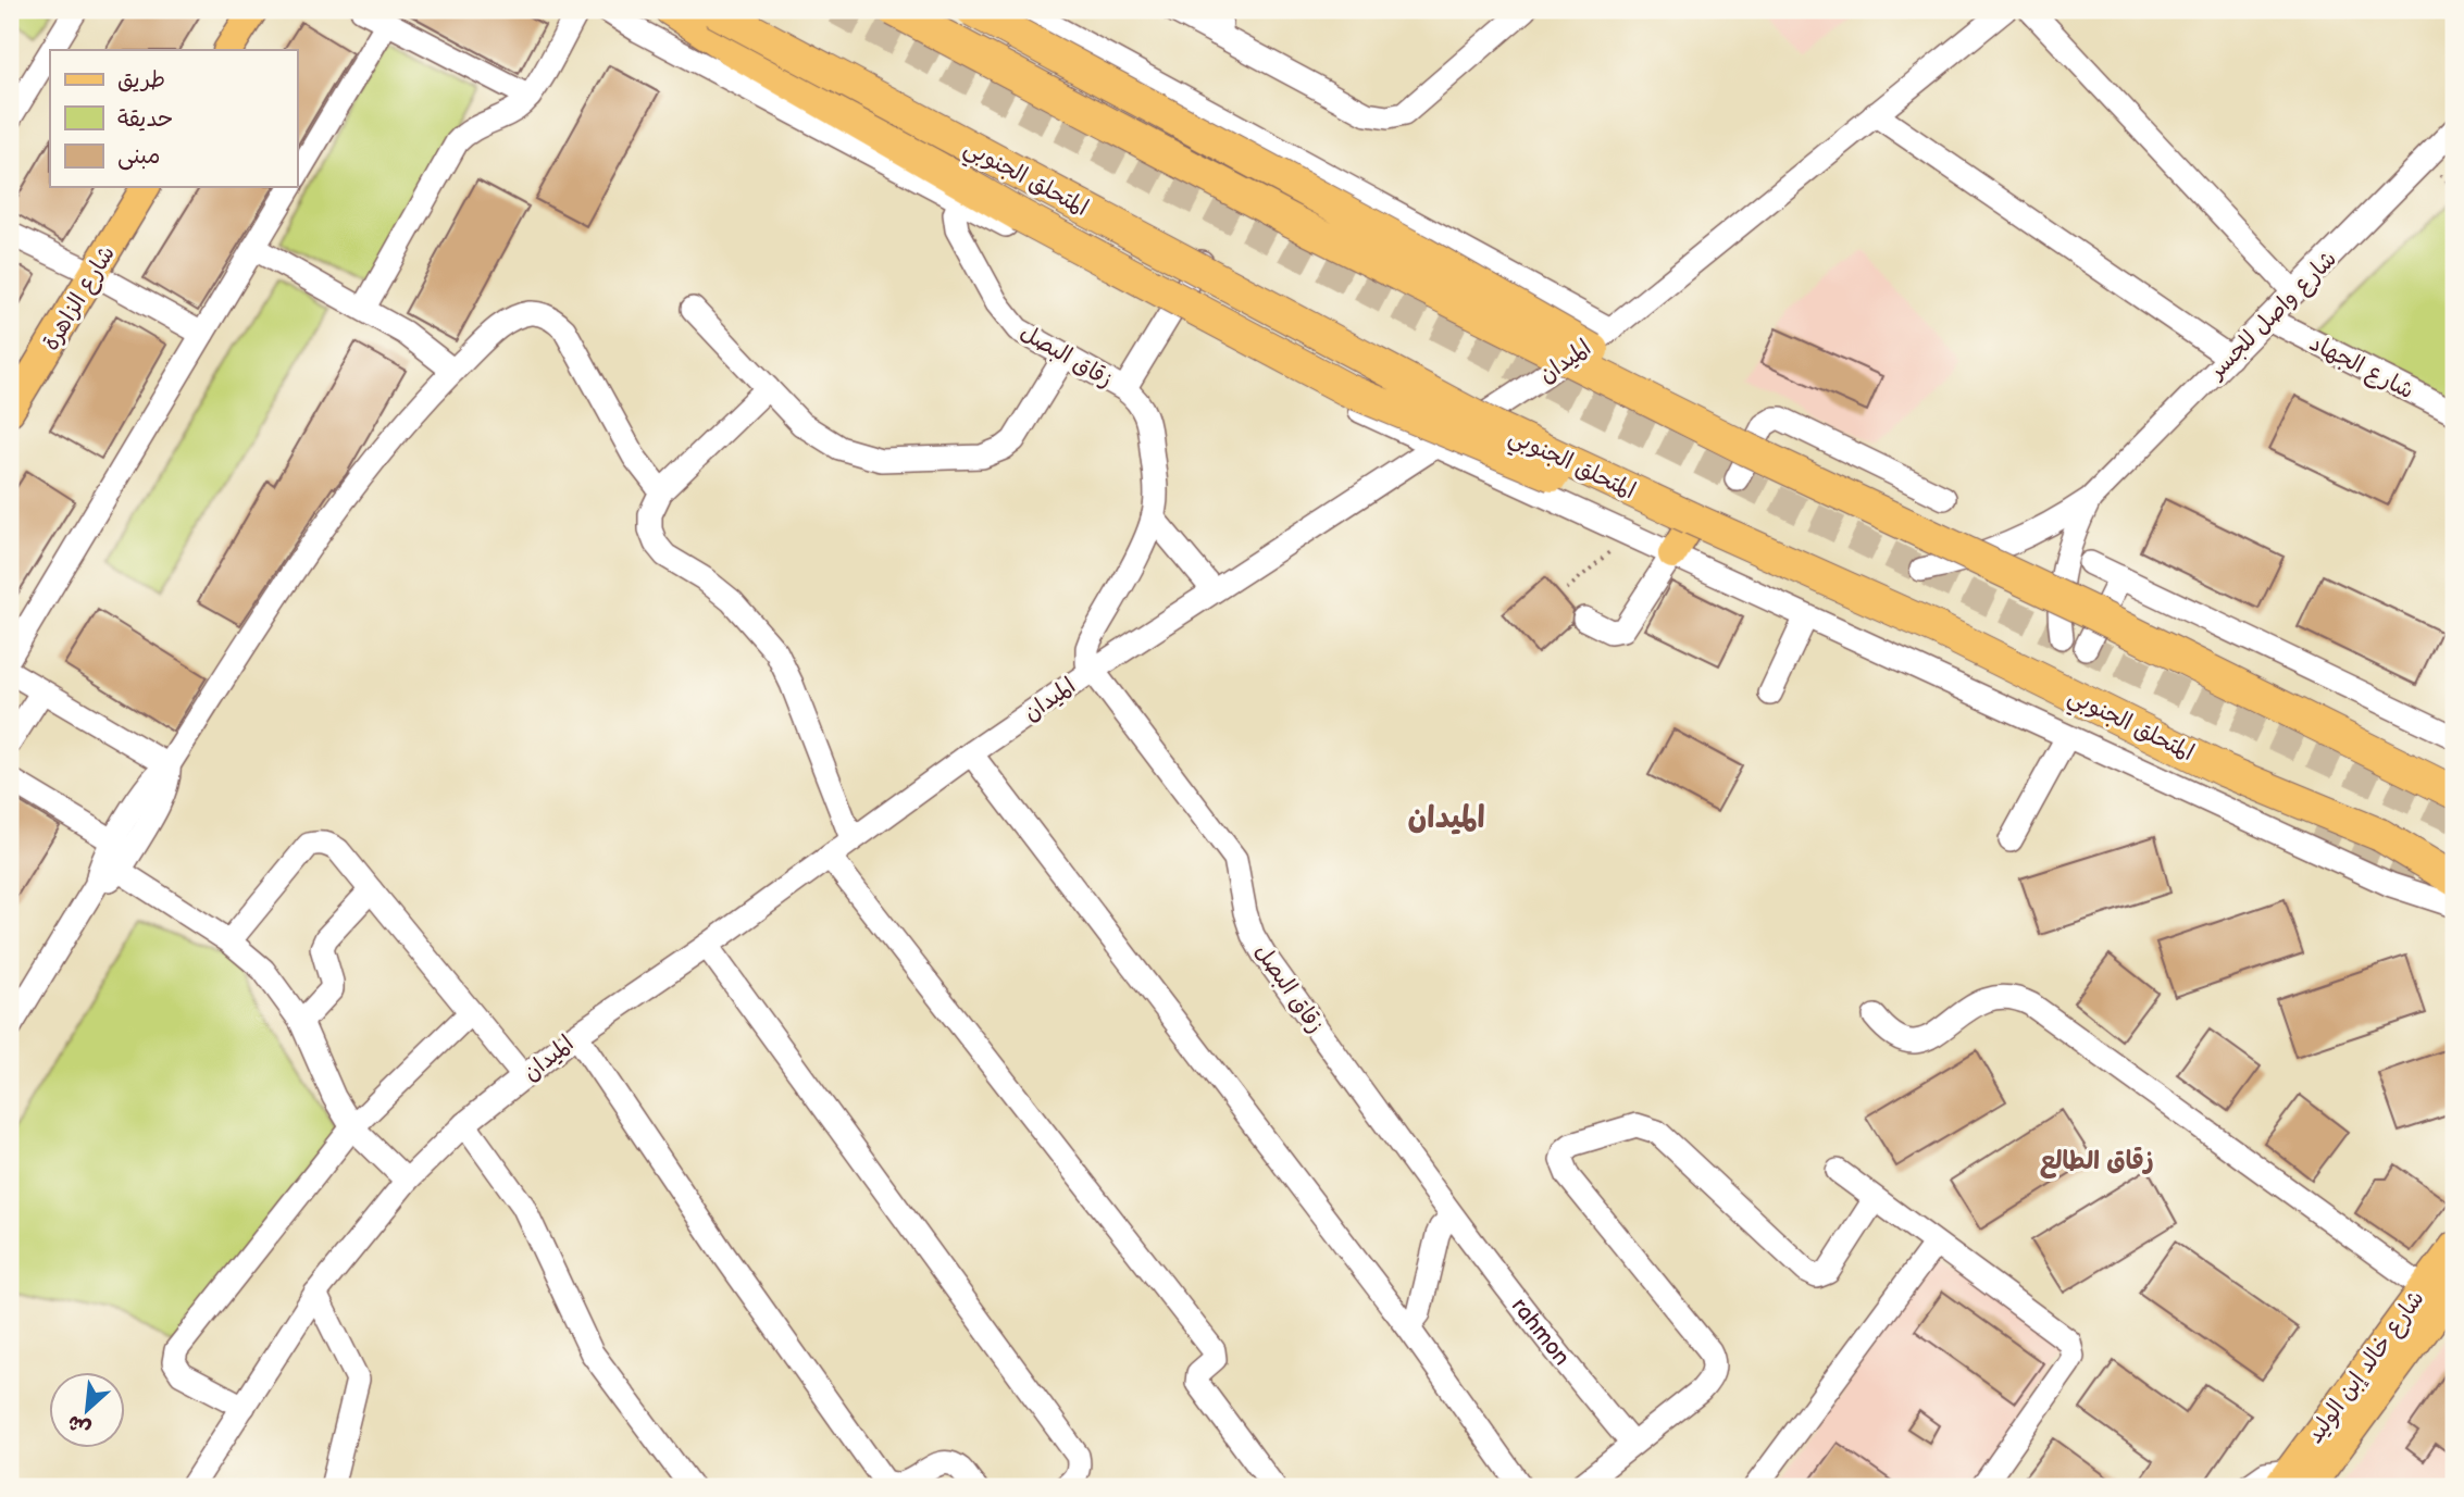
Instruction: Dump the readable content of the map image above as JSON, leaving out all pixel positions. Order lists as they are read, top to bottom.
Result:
{
  "streets": {
    "highway": ["المتحلق الجنوبي"],
    "main road": ["شارع الزاهرة", "شارع خالد إبن الوليد"],
    "street": [
      "شارع واصل للجسر",
      "زقاق البصل",
      "الميدان",
      "شارع الجهاد",
      "rahmon"
    ]
  },
  "crossings": [
    ["شارع واصل للجسر", "شارع الجهاد"],
    ["زقاق البصل", "الميدان"],
    ["زقاق البصل", "rahmon"]
  ],
  "districts": ["الميدان", "زقاق الطالع"],
  "legend": ["طريق", "حديقة", "مبنى"],
  "north": "bottom left"
}
